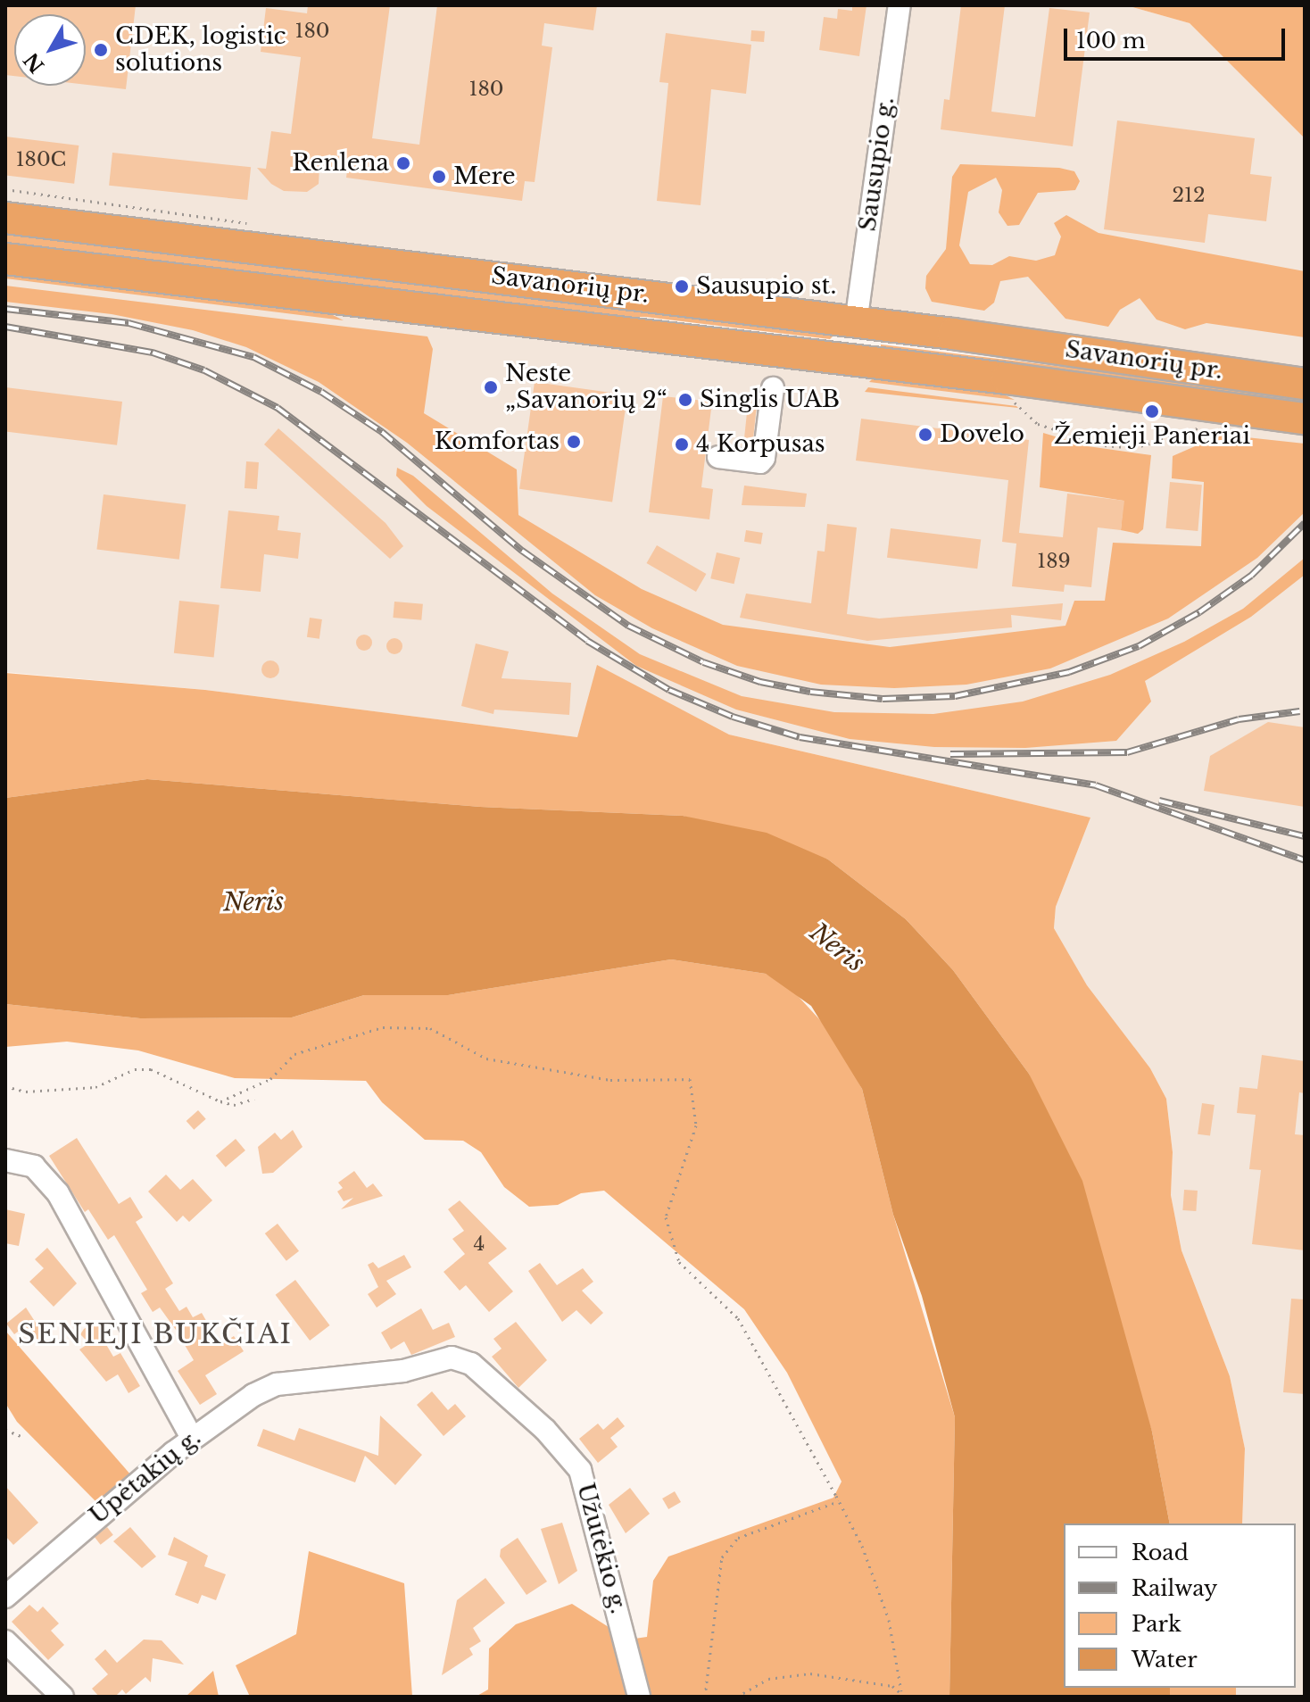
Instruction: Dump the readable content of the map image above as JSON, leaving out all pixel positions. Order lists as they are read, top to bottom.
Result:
{
  "streets": {
    "highway": ["Savanorių pr."],
    "street": ["Sausupio g.", "Upėtakių g.", "Užutėkio g."]
  },
  "crossings": [
    ["Sausupio g.", "Savanorių pr."],
    ["Upėtakių g.", "Užutėkio g."]
  ],
  "districts": ["SENIEJI BUKČIAI"],
  "water": ["Neris"],
  "places": [
    "CDEK, logistic solutions",
    "Renlena",
    "Mere",
    "Sausupio st.",
    "Neste „Savanorių 2“",
    "Singlis UAB",
    "Žemieji Paneriai",
    "Dovelo",
    "Komfortas",
    "4 Korpusas"
  ],
  "house_numbers": [
    "180",
    "180",
    "180C",
    "212",
    "189",
    "4"
  ],
  "legend": [
    "Road",
    "Railway",
    "Park",
    "Water"
  ],
  "scale_bar": "100 m",
  "north": "bottom left"
}
